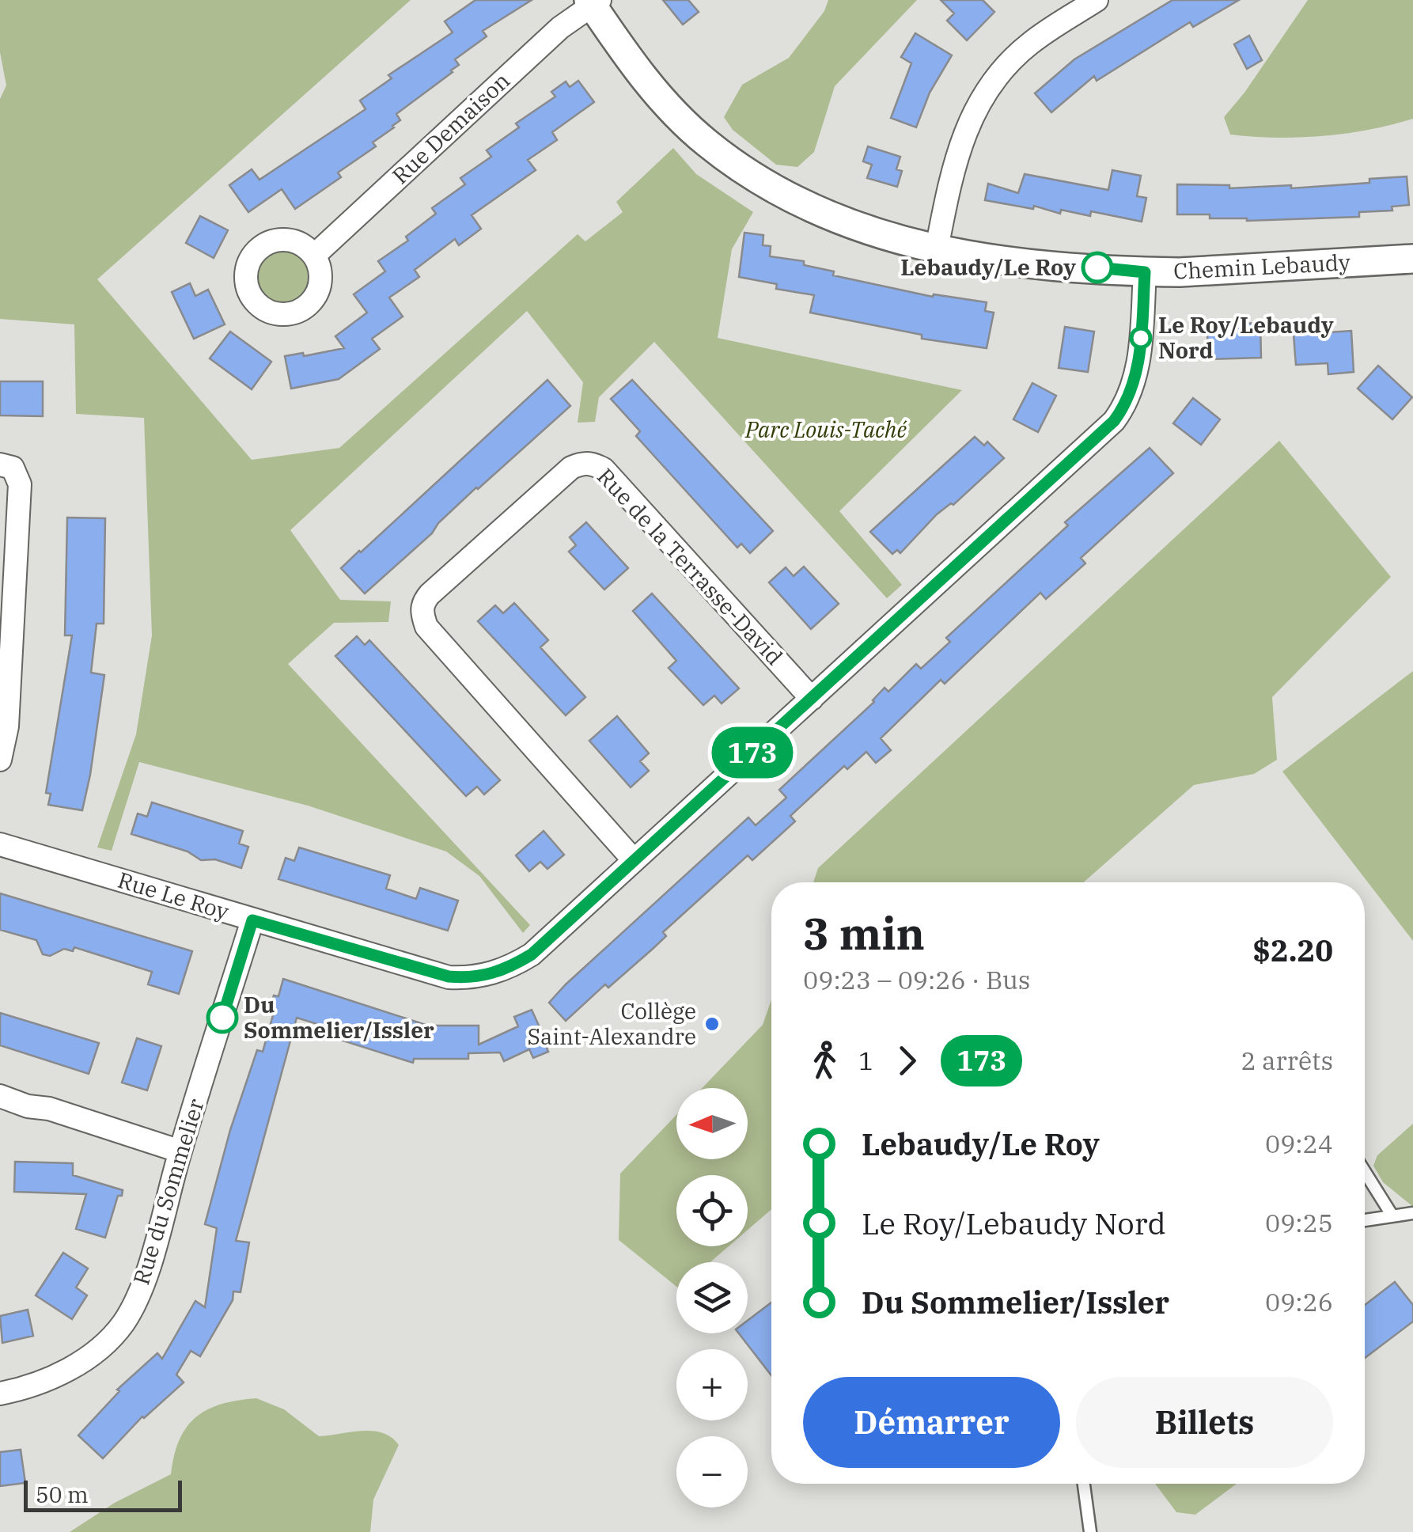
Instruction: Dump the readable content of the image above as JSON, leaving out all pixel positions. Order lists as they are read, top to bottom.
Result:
{
  "streets": {
    "street": [
      "Rue Demaison",
      "Chemin Lebaudy",
      "Rue de la Terrasse-David",
      "Rue Le Roy",
      "Rue du Sommelier"
    ]
  },
  "crossings": [
    ["Rue Demaison", "Chemin Lebaudy"],
    ["Chemin Lebaudy", "Rue Le Roy"],
    ["Rue de la Terrasse-David", "Rue Le Roy"],
    ["Rue Le Roy", "Rue du Sommelier"]
  ],
  "parks": ["Parc Louis-Taché"],
  "places": [
    "Lebaudy/Le Roy",
    "Le Roy/Lebaudy Nord",
    "Du Sommelier/Issler",
    "Collège Saint-Alexandre"
  ],
  "lines": ["bus line 173"],
  "scale_bar": "50 m",
  "north": "left",
  "page": {
    "on_map": "173",
    "heading": ["3 min", "09:23 – 09:26 · Bus", "$2.20"],
    "legs": ["1", "173", "2 arrêts"],
    "map_buttons": ["+", "−"],
    "list": [
      {
        "name": "Lebaudy/Le Roy",
        "value": "09:24"
      },
      {
        "name": "Le Roy/Lebaudy Nord",
        "value": "09:25"
      },
      {
        "name": "Du Sommelier/Issler",
        "value": "09:26"
      }
    ],
    "buttons": ["Démarrer", "Billets"],
    "scale": "50 m"
  }
}
